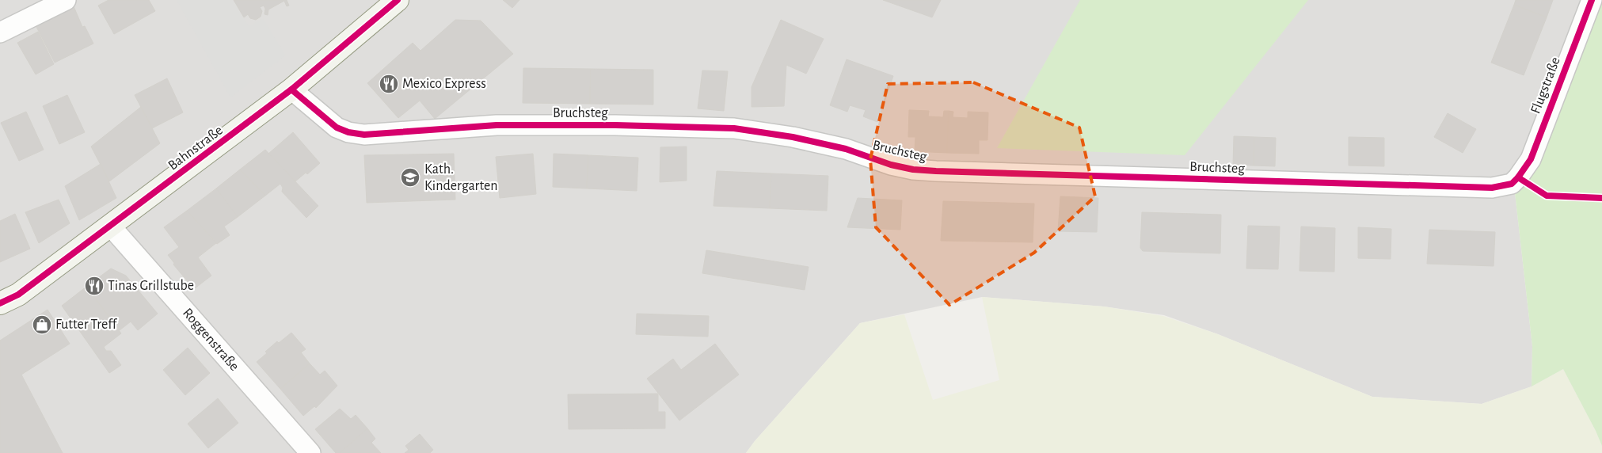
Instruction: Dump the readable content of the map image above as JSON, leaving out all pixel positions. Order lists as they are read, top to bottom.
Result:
{
  "streets": {
    "main road": ["Bahnstraße"],
    "street": ["Flugstraße", "Bruchsteg", "Roggenstraße"]
  },
  "crossings": [
    ["Flugstraße", "Bruchsteg"],
    ["Bruchsteg", "Bahnstraße"],
    ["Bahnstraße", "Roggenstraße"]
  ],
  "places": {
    "restaurant": ["Mexico Express", "Tinas Grillstube"],
    "school or university": ["Kath. Kindergarten"],
    "shop": ["Futter Treff"]
  }
}
